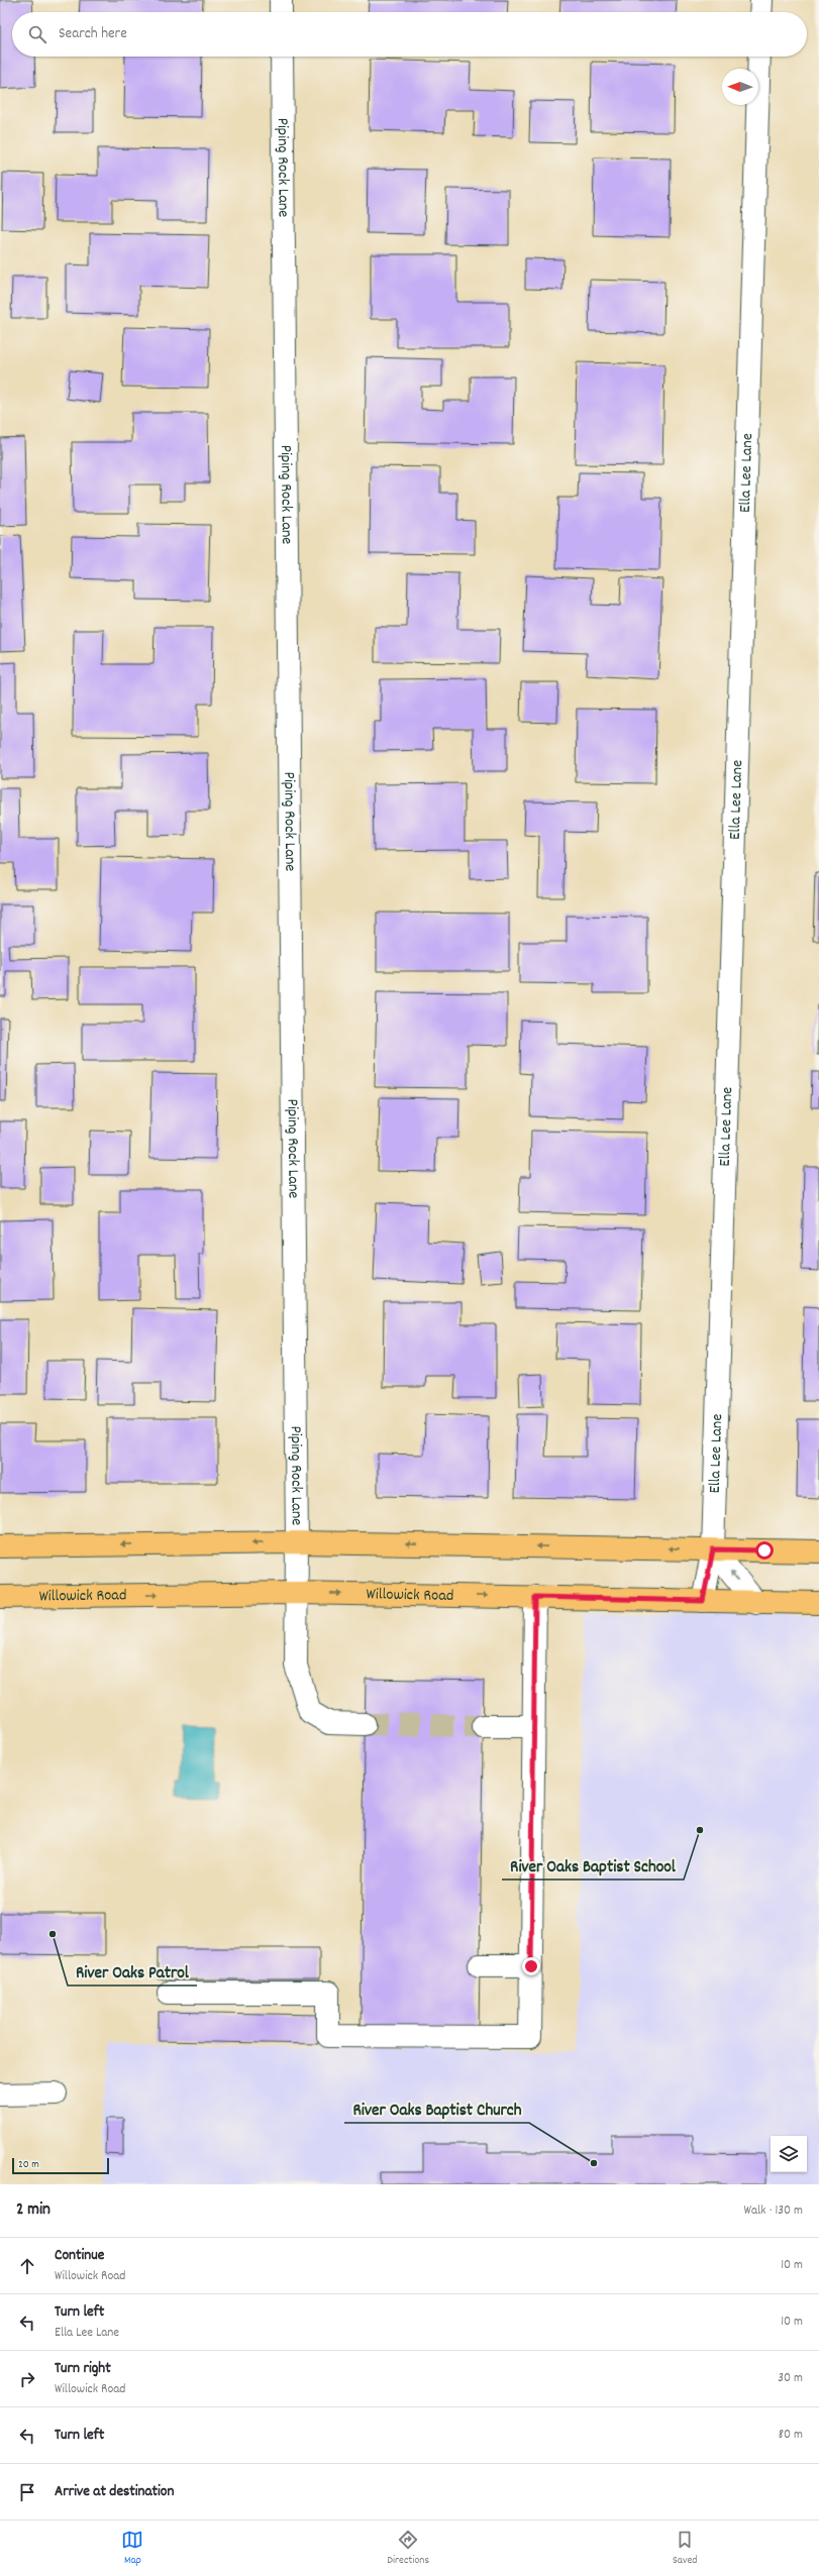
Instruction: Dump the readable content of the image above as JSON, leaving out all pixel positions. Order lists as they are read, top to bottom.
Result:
{
  "streets": {
    "main road": ["Willowick Road"],
    "street": ["Piping Rock Lane", "Ella Lee Lane"]
  },
  "crossings": [
    ["Piping Rock Lane", "Willowick Road"],
    ["Ella Lee Lane", "Willowick Road"]
  ],
  "places": ["River Oaks Baptist School", "River Oaks Patrol", "River Oaks Baptist Church"],
  "scale_bar": "20 m",
  "north": "left",
  "page": {
    "search": "Search here",
    "scale": "20 m",
    "heading": ["2 min", "Walk · 130 m"],
    "list": [
      ["Continue", "Willowick Road", "10 m"],
      ["Turn left", "Ella Lee Lane", "10 m"],
      ["Turn right", "Willowick Road", "30 m"],
      ["Turn left", "80 m"],
      "Arrive at destination"
    ],
    "nav": ["Map", "Directions", "Saved"]
  }
}
